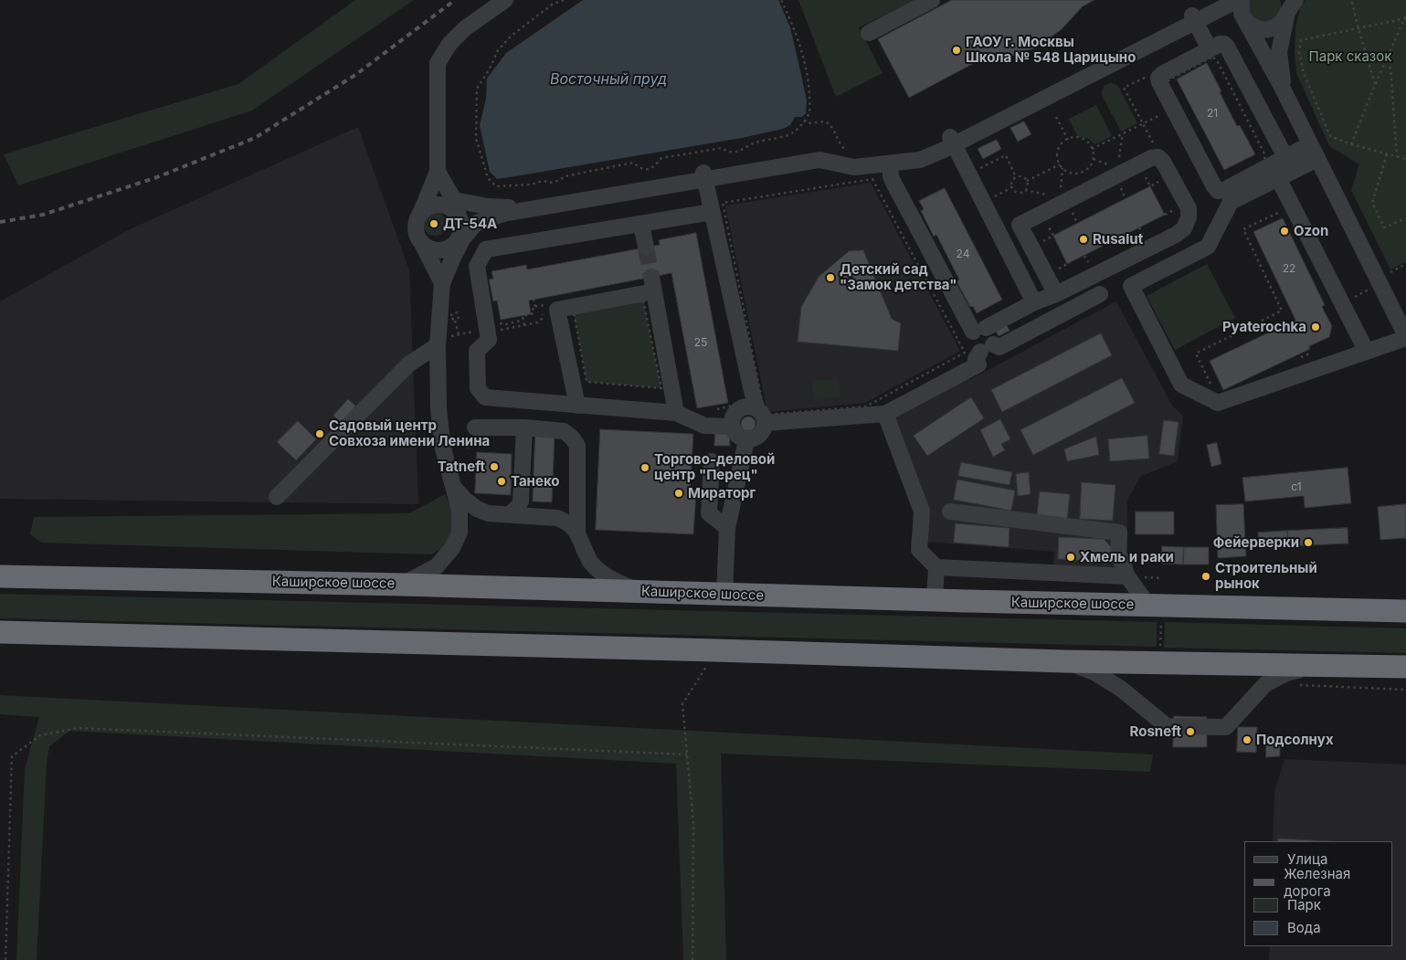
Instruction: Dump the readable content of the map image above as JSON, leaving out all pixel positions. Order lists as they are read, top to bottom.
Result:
{
  "streets": {
    "highway": ["Каширское шоссе"]
  },
  "water": ["Восточный пруд"],
  "parks": ["Парк сказок"],
  "places": [
    "ГАОУ г. Москвы Школа № 548 Царицыно",
    "ДТ-54А",
    "Ozon",
    "Rusalut",
    "Детский сад \"Замок детства\"",
    "Pyaterochka",
    "Садовый центр Совхоза имени Ленина",
    "Tatneft",
    "Торгово-деловой центр \"Перец\"",
    "Танеко",
    "Мираторг",
    "Фейерверки",
    "Хмель и раки",
    "Строительный рынок",
    "Rosneft",
    "Подсолнух"
  ],
  "house_numbers": [
    "21",
    "24",
    "22",
    "25",
    "с1"
  ],
  "legend": [
    "Улица",
    "Железная дорога",
    "Парк",
    "Вода"
  ]
}
